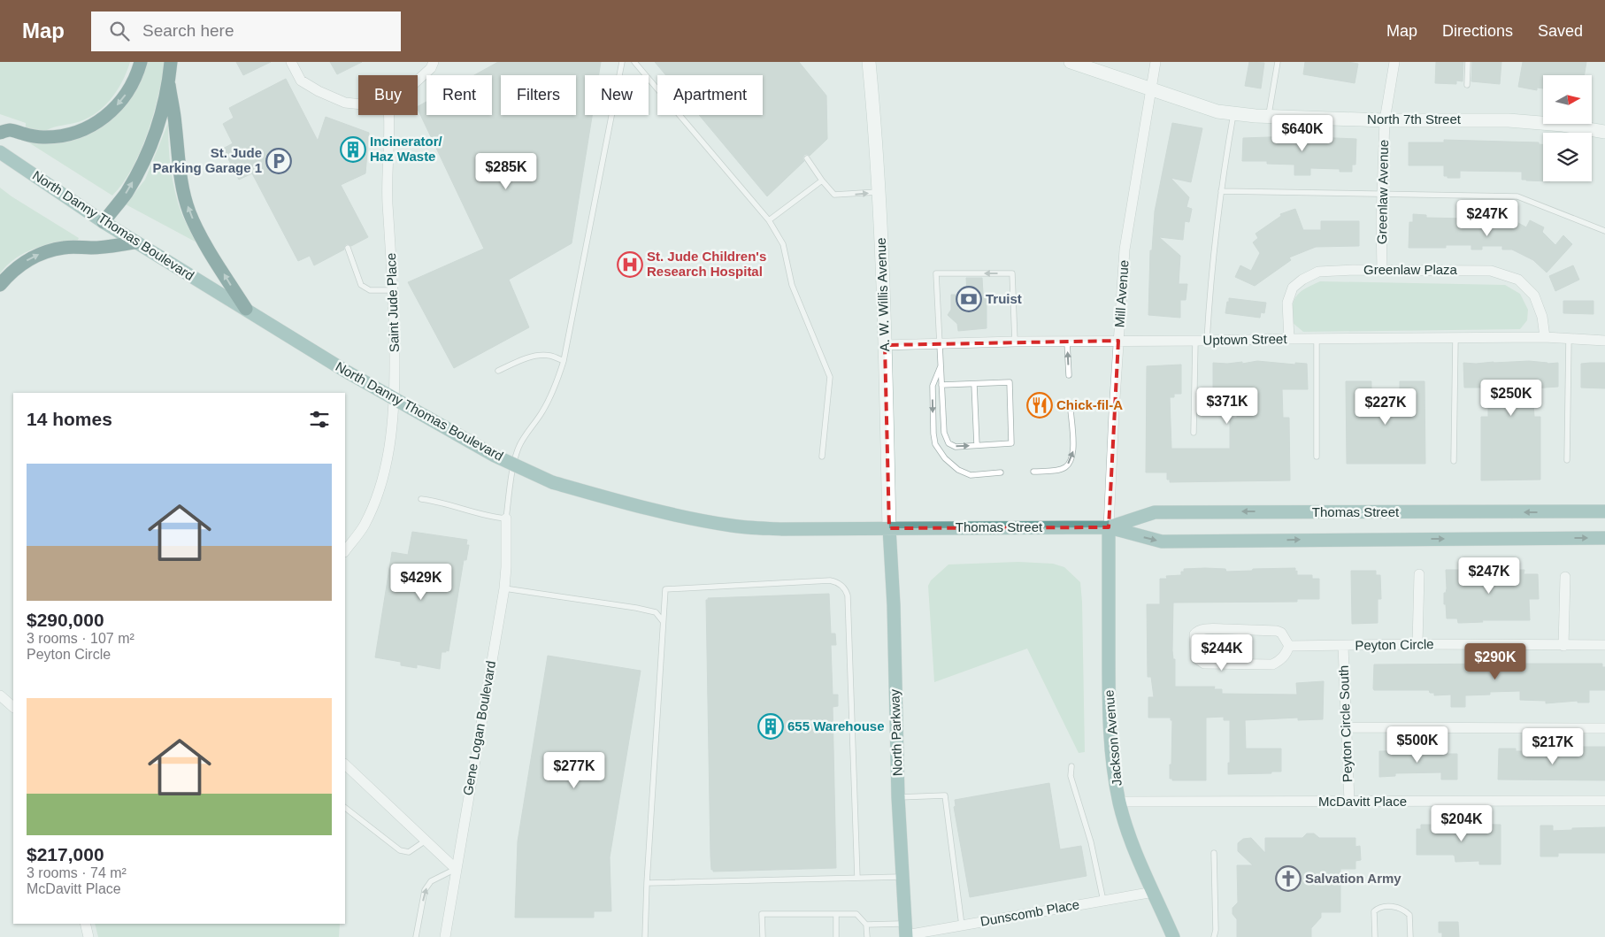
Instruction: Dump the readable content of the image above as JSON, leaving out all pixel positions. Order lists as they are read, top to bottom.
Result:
{
  "streets": {
    "main road": [
      "North Danny Thomas Boulevard",
      "Thomas Street",
      "North Parkway",
      "Jackson Avenue"
    ],
    "street": [
      "North 7th Street",
      "Greenlaw Avenue",
      "Greenlaw Plaza",
      "Mill Avenue",
      "A. W. Willis Avenue",
      "Saint Jude Place",
      "Uptown Street",
      "Peyton Circle",
      "Peyton Circle South",
      "Gene Logan Boulevard",
      "McDavitt Place",
      "Dunscomb Place"
    ]
  },
  "crossings": [
    ["North 7th Street", "Greenlaw Avenue"],
    ["North 7th Street", "Mill Avenue"],
    ["Greenlaw Avenue", "Greenlaw Plaza"],
    ["North Danny Thomas Boulevard", "A. W. Willis Avenue"],
    ["North Danny Thomas Boulevard", "Thomas Street"],
    ["North Danny Thomas Boulevard", "North Parkway"],
    ["Greenlaw Plaza", "Uptown Street"],
    ["Mill Avenue", "Uptown Street"],
    ["Mill Avenue", "Thomas Street"],
    ["Mill Avenue", "Jackson Avenue"],
    ["A. W. Willis Avenue", "Uptown Street"],
    ["A. W. Willis Avenue", "Thomas Street"],
    ["A. W. Willis Avenue", "North Parkway"],
    ["Thomas Street", "North Parkway"],
    ["Thomas Street", "Jackson Avenue"],
    ["Peyton Circle", "Peyton Circle South"],
    ["Peyton Circle South", "McDavitt Place"],
    ["North Parkway", "Dunscomb Place"],
    ["Jackson Avenue", "McDavitt Place"],
    ["Jackson Avenue", "Dunscomb Place"]
  ],
  "places": {
    "building": ["Incinerator/ Haz Waste", "655 Warehouse"],
    "parking": ["St. Jude Parking Garage 1"],
    "hospital": ["St. Jude Children's Research Hospital"],
    "bank": ["Truist"],
    "restaurant": ["Chick-fil-A"],
    "church": ["Salvation Army"]
  },
  "north": "right",
  "page": {
    "header": "Map",
    "search": "Search here",
    "nav": ["Map", "Directions", "Saved"],
    "chip": [
      "Buy",
      "Rent",
      "Filters",
      "New",
      "Apartment"
    ],
    "price": [
      "$640K",
      "$285K",
      "$247K",
      "$250K",
      "$371K",
      "$227K",
      "$247K",
      "$429K",
      "$244K",
      "$290K",
      "$500K",
      "$217K",
      "$277K",
      "$204K"
    ],
    "heading": "14 homes",
    "list": [
      {
        "name": "$290,000",
        "note": "3 rooms · 107 m² · Peyton Circle"
      },
      {
        "name": "$217,000",
        "note": "3 rooms · 74 m² · McDavitt Place"
      }
    ]
  }
}
